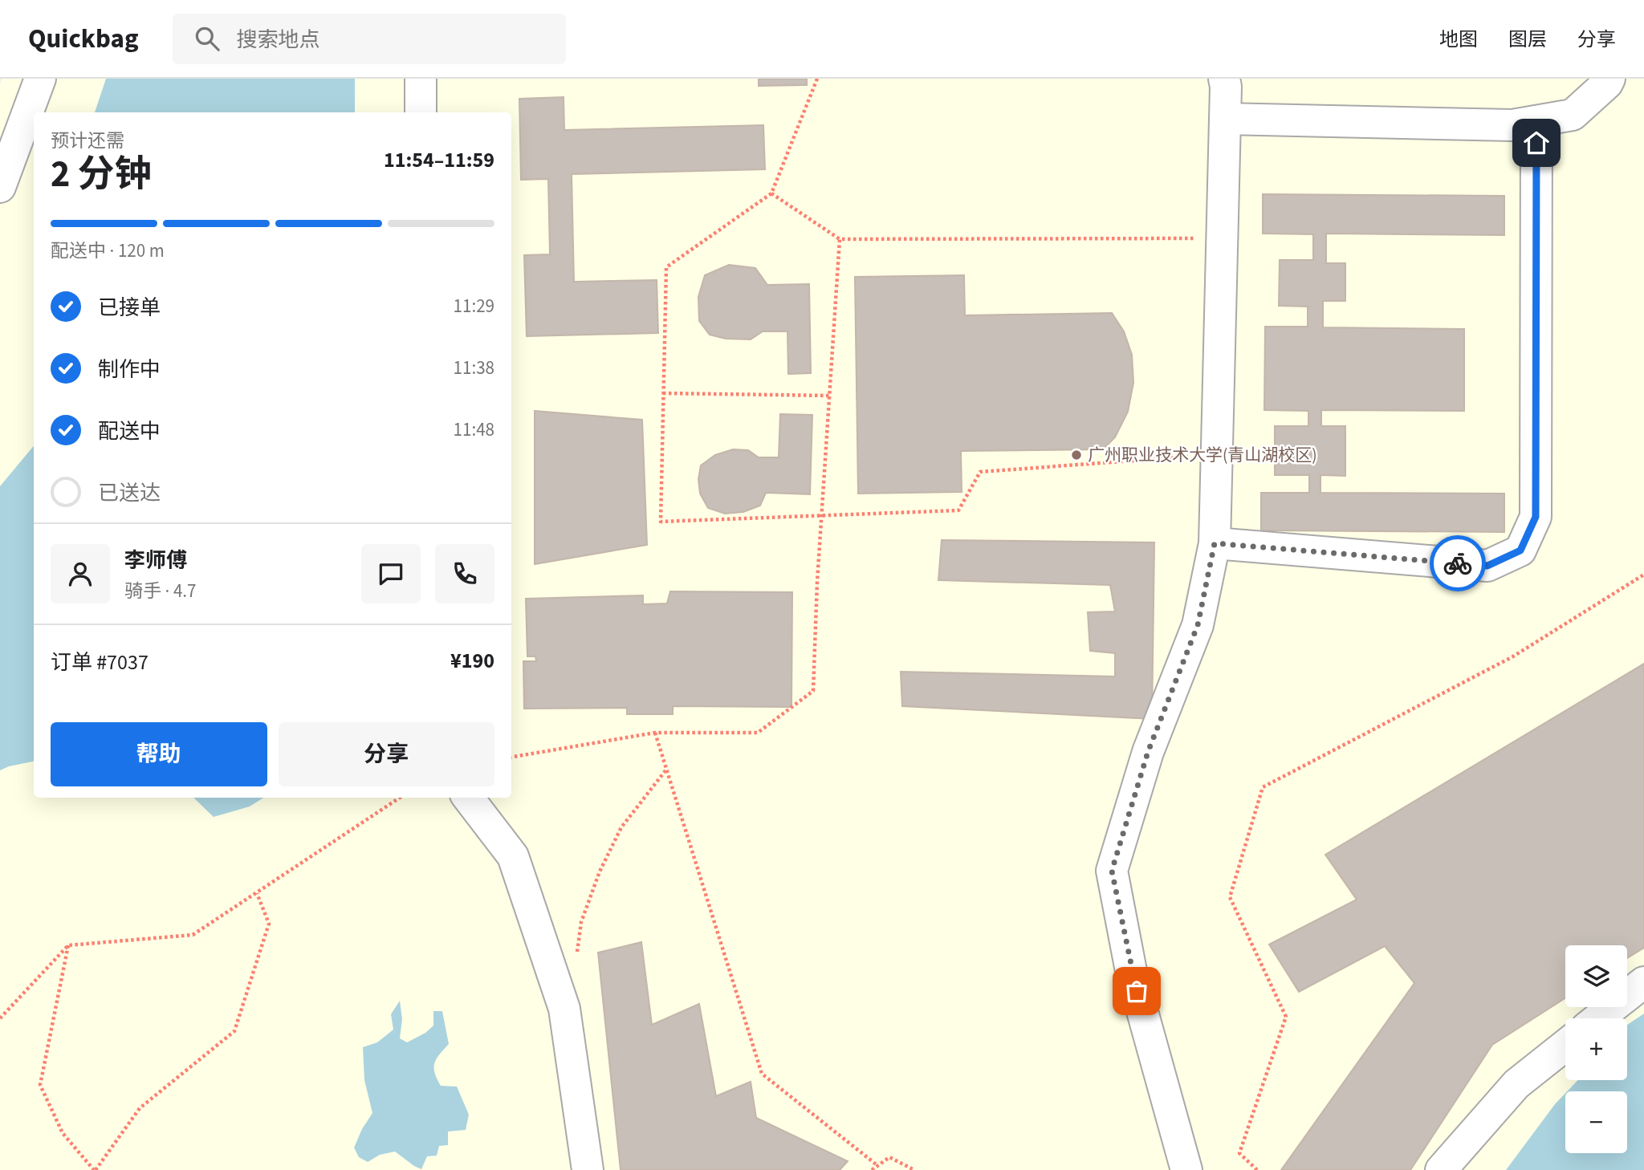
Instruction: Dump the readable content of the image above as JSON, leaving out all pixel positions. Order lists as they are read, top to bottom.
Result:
{
  "places": ["广州职业技术大学(青山湖校区)"],
  "page": {
    "header": "Quickbag",
    "search": "搜索地点",
    "nav": ["地图", "图层", "分享"],
    "heading": ["2 分钟", "预计还需", "11:54–11:59"],
    "panel": [
      "李师傅",
      "骑手 · 4.7",
      "订单 #7037",
      "¥190"
    ],
    "bar": "配送中 · 120 m",
    "list": [
      ["已接单", "11:29"],
      ["制作中", "11:38"],
      ["配送中", "11:48"],
      "已送达"
    ],
    "buttons": ["帮助", "分享"],
    "map_buttons": ["+", "−"]
  }
}
